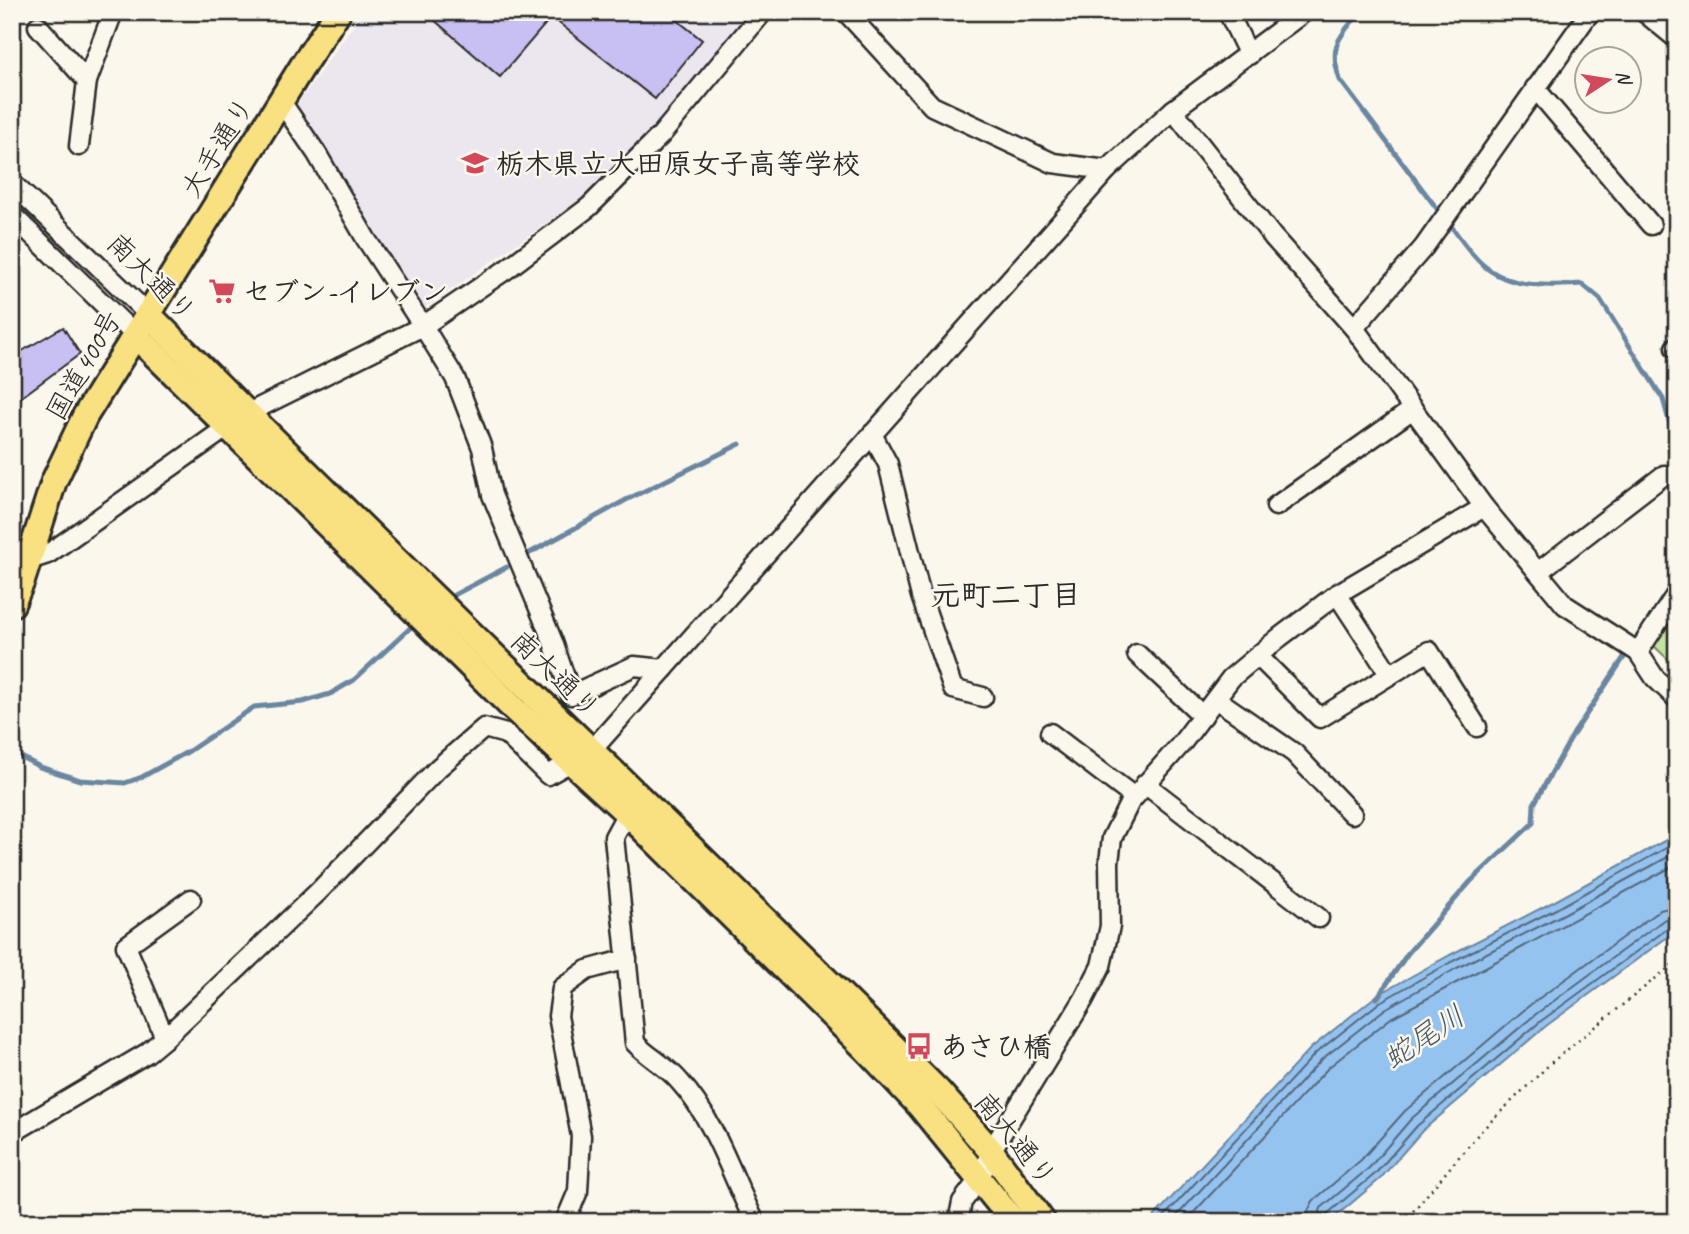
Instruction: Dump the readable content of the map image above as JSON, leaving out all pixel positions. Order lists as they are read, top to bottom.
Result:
{
  "streets": {
    "highway": ["大手通り", "南大通り", "国道400号"]
  },
  "crossings": [
    ["大手通り", "南大通り"],
    ["大手通り", "国道400号"],
    ["南大通り", "国道400号"]
  ],
  "districts": ["元町二丁目"],
  "water": ["蛇尾川"],
  "places": {
    "school or university": ["栃木県立大田原女子高等学校"],
    "supermarket": ["セブン-イレブン"],
    "bus stop": ["あさひ橋"]
  },
  "north": "right"
}
